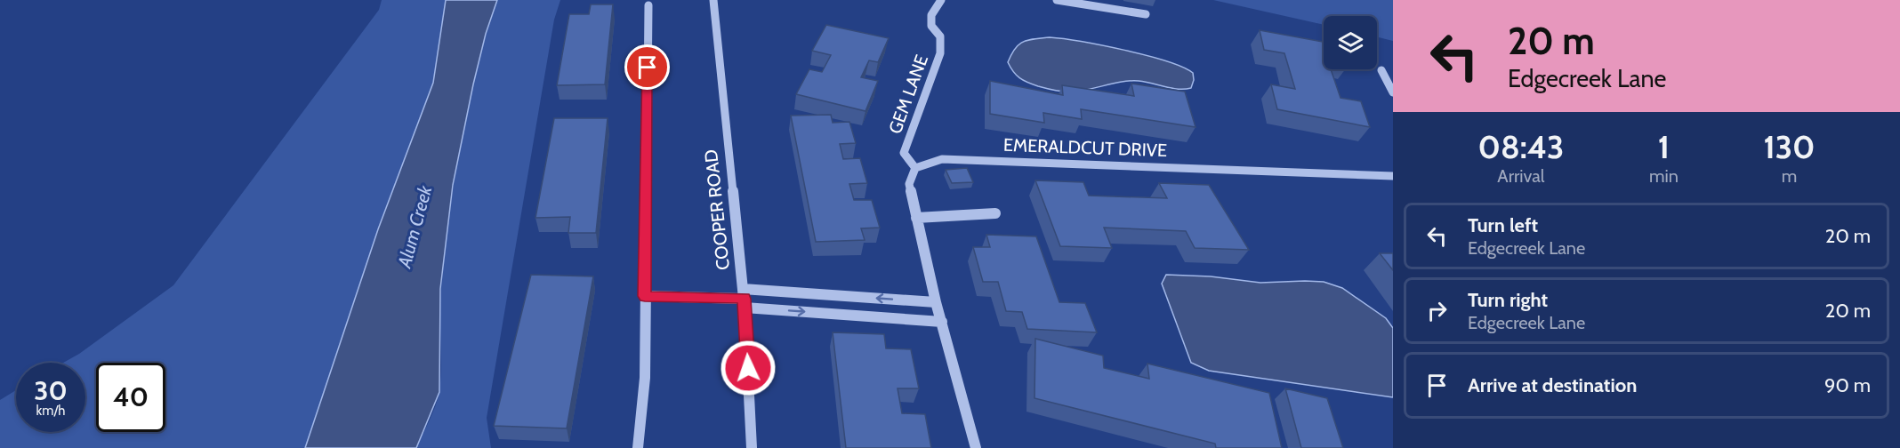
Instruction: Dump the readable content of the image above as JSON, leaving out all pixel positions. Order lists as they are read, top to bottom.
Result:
{
  "streets": {
    "street": ["GEM LANE", "EMERALDCUT DRIVE", "COOPER ROAD"]
  },
  "crossings": [
    ["GEM LANE", "EMERALDCUT DRIVE"]
  ],
  "water": ["Alum Creek"],
  "page": {
    "turn": ["20 m", "Edgecreek Lane"],
    "eta": [
      "08:43",
      "Arrival",
      "1",
      "min",
      "130",
      "m"
    ],
    "list": [
      {
        "name": "Turn left",
        "note": "Edgecreek Lane",
        "value": "20 m"
      },
      {
        "name": "Turn right",
        "note": "Edgecreek Lane",
        "value": "20 m"
      },
      {
        "name": "Arrive at destination",
        "value": "90 m"
      }
    ],
    "speed": "30 km/h",
    "limit": "40"
  }
}
